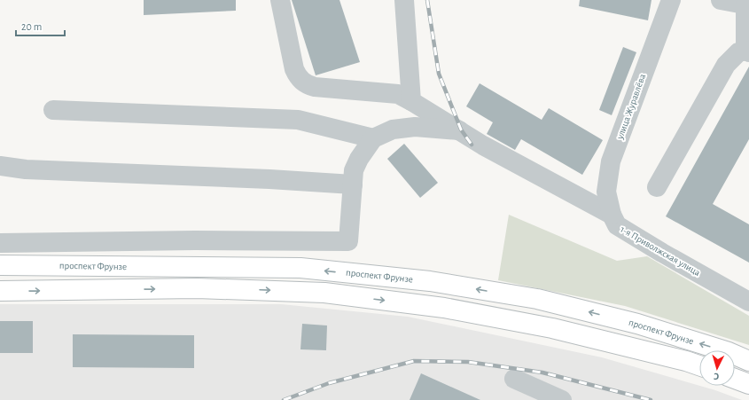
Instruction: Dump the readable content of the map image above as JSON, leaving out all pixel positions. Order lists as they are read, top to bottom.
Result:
{
  "streets": {
    "main road": ["проспект Фрунзе"],
    "street": ["улица Журавлёва", "1-я Приволжская улица"]
  },
  "crossings": [
    ["улица Журавлёва", "1-я Приволжская улица"]
  ],
  "scale_bar": "20 m",
  "north": "bottom"
}
